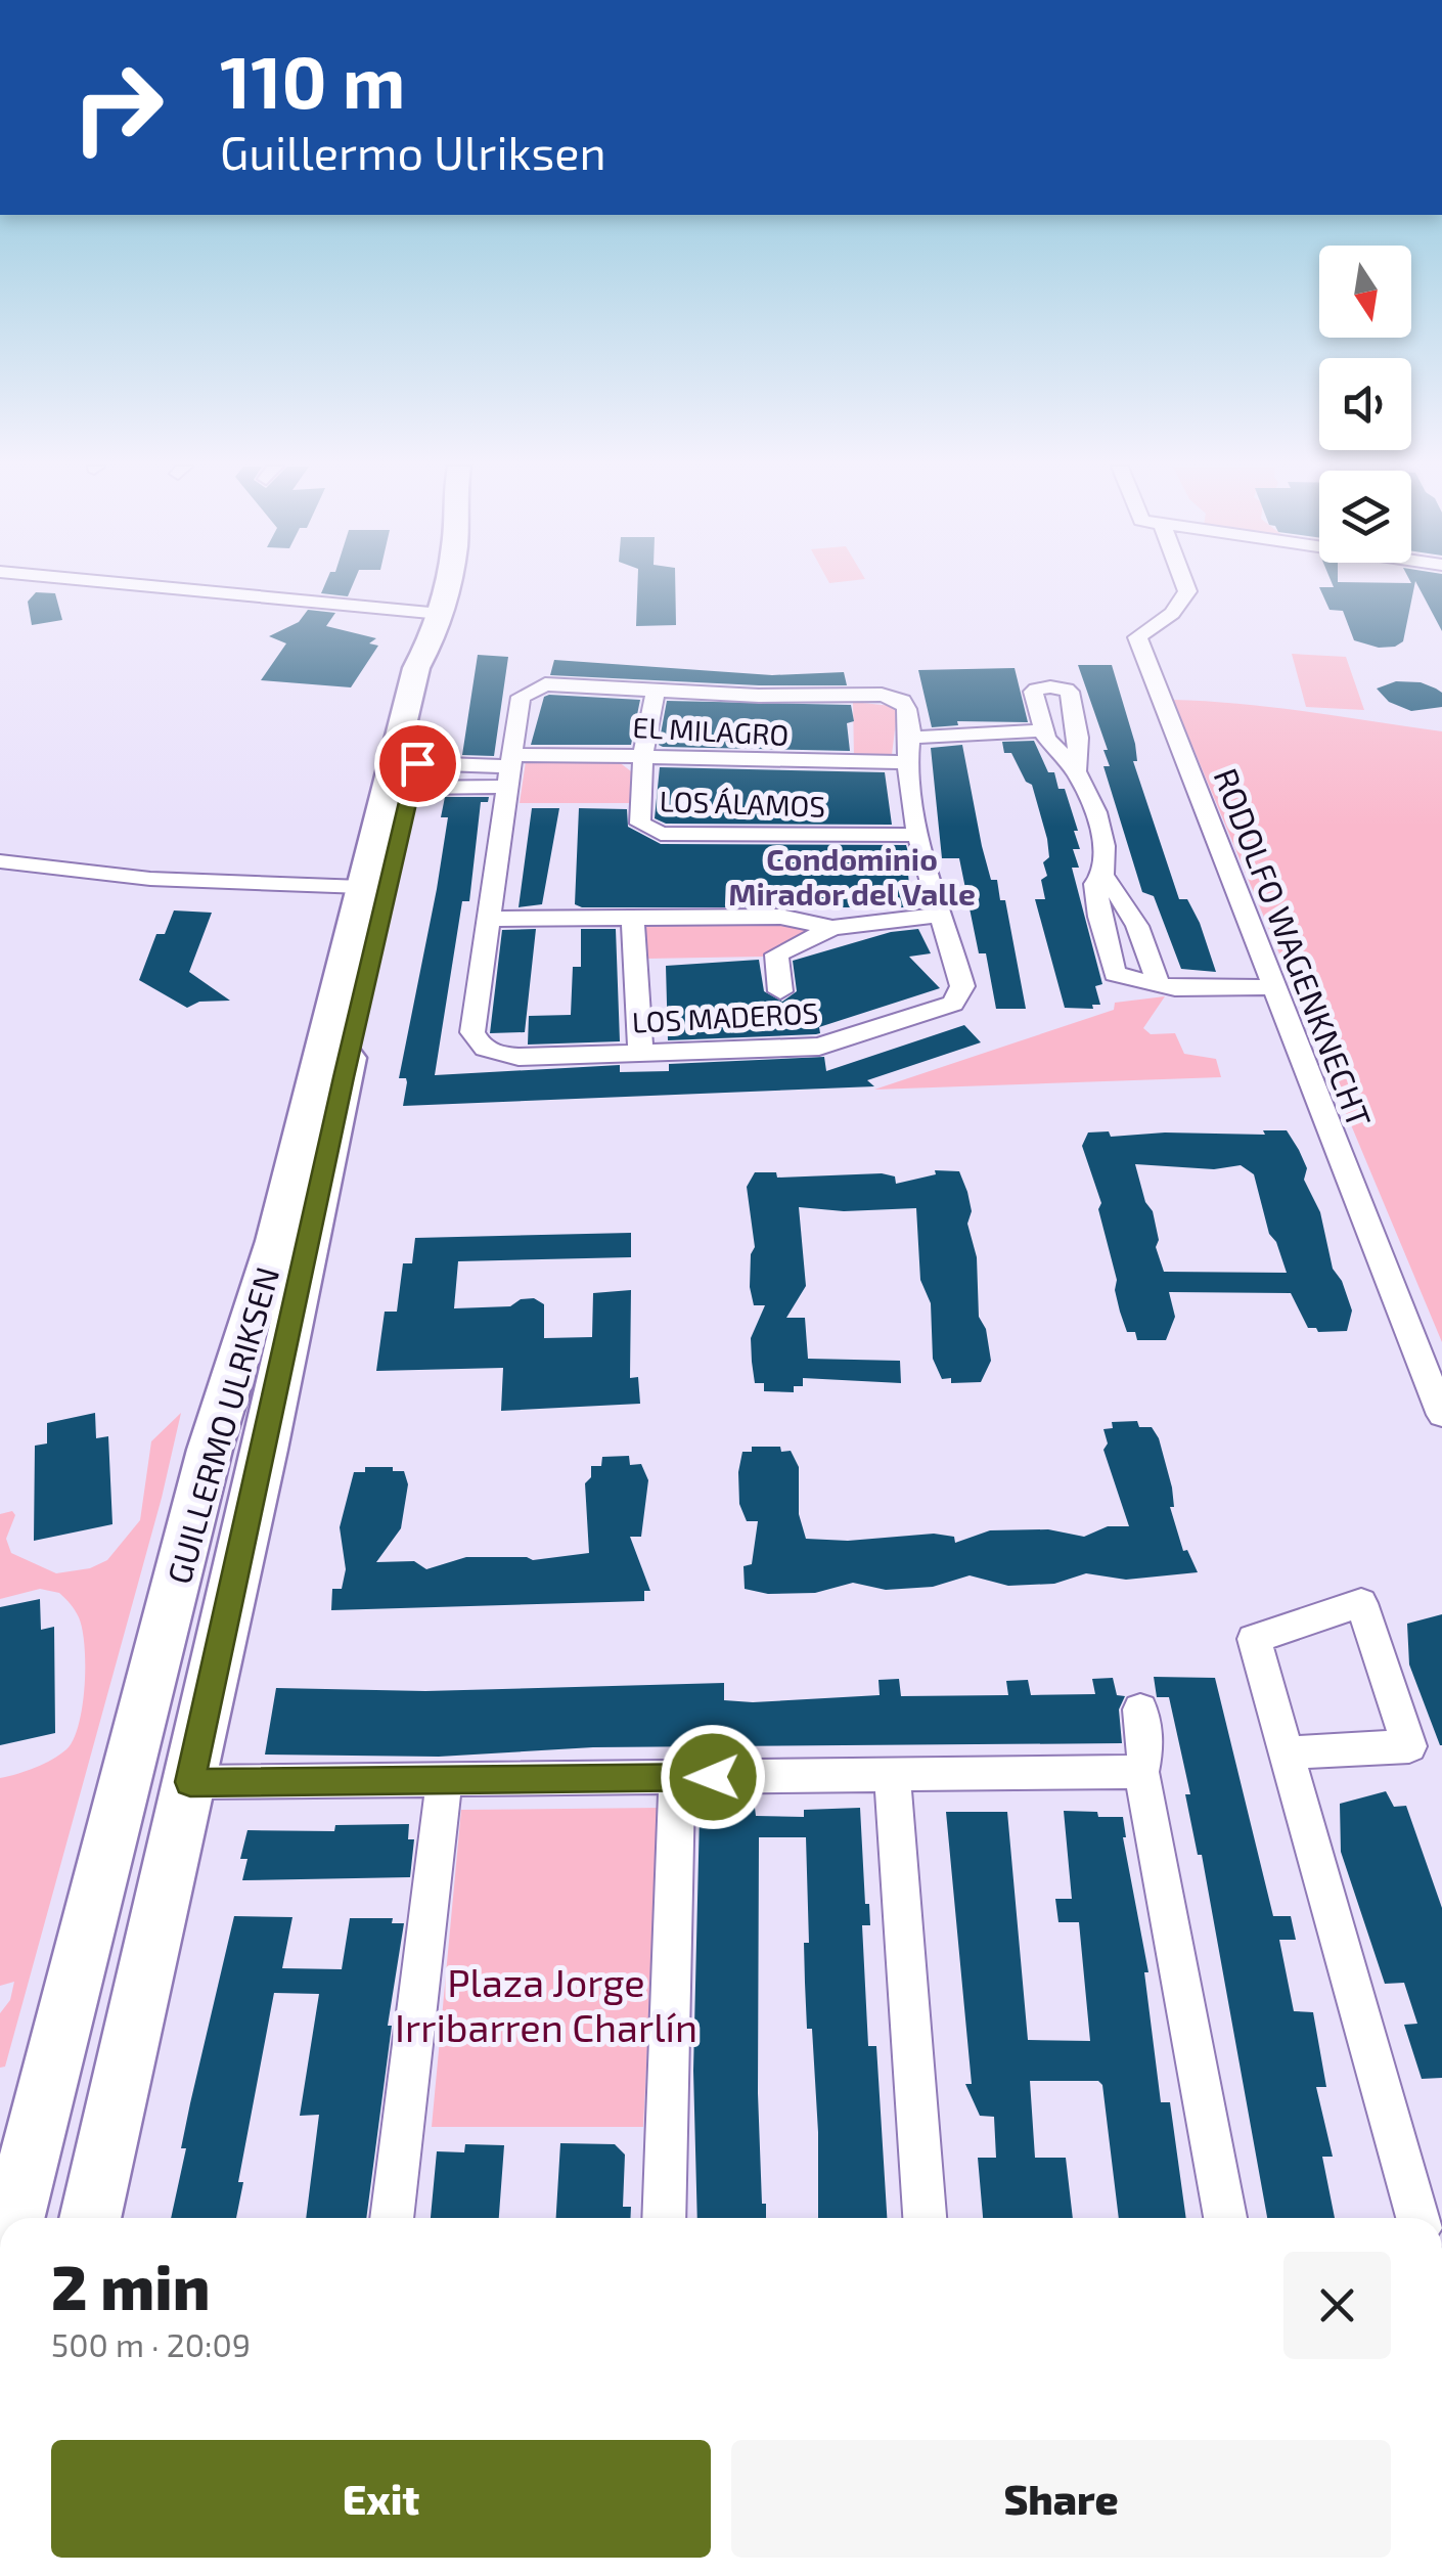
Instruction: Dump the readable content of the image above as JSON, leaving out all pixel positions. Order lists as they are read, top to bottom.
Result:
{
  "streets": {
    "main road": ["GUILLERMO ULRIKSEN"],
    "street": [
      "EL MILAGRO",
      "LOS ÁLAMOS",
      "RODOLFO WAGENKNECHT",
      "LOS MADEROS"
    ]
  },
  "crossings": [
    ["EL MILAGRO", "LOS ÁLAMOS"],
    ["EL MILAGRO", "LOS MADEROS"],
    ["LOS ÁLAMOS", "LOS MADEROS"]
  ],
  "districts": ["Condominio Mirador del Valle"],
  "parks": ["Plaza Jorge Irribarren Charlín"],
  "north": "bottom",
  "page": {
    "turn": ["110 m", "Guillermo Ulriksen"],
    "heading": ["2 min", "500 m · 20:09"],
    "buttons": ["Exit", "Share"]
  }
}
